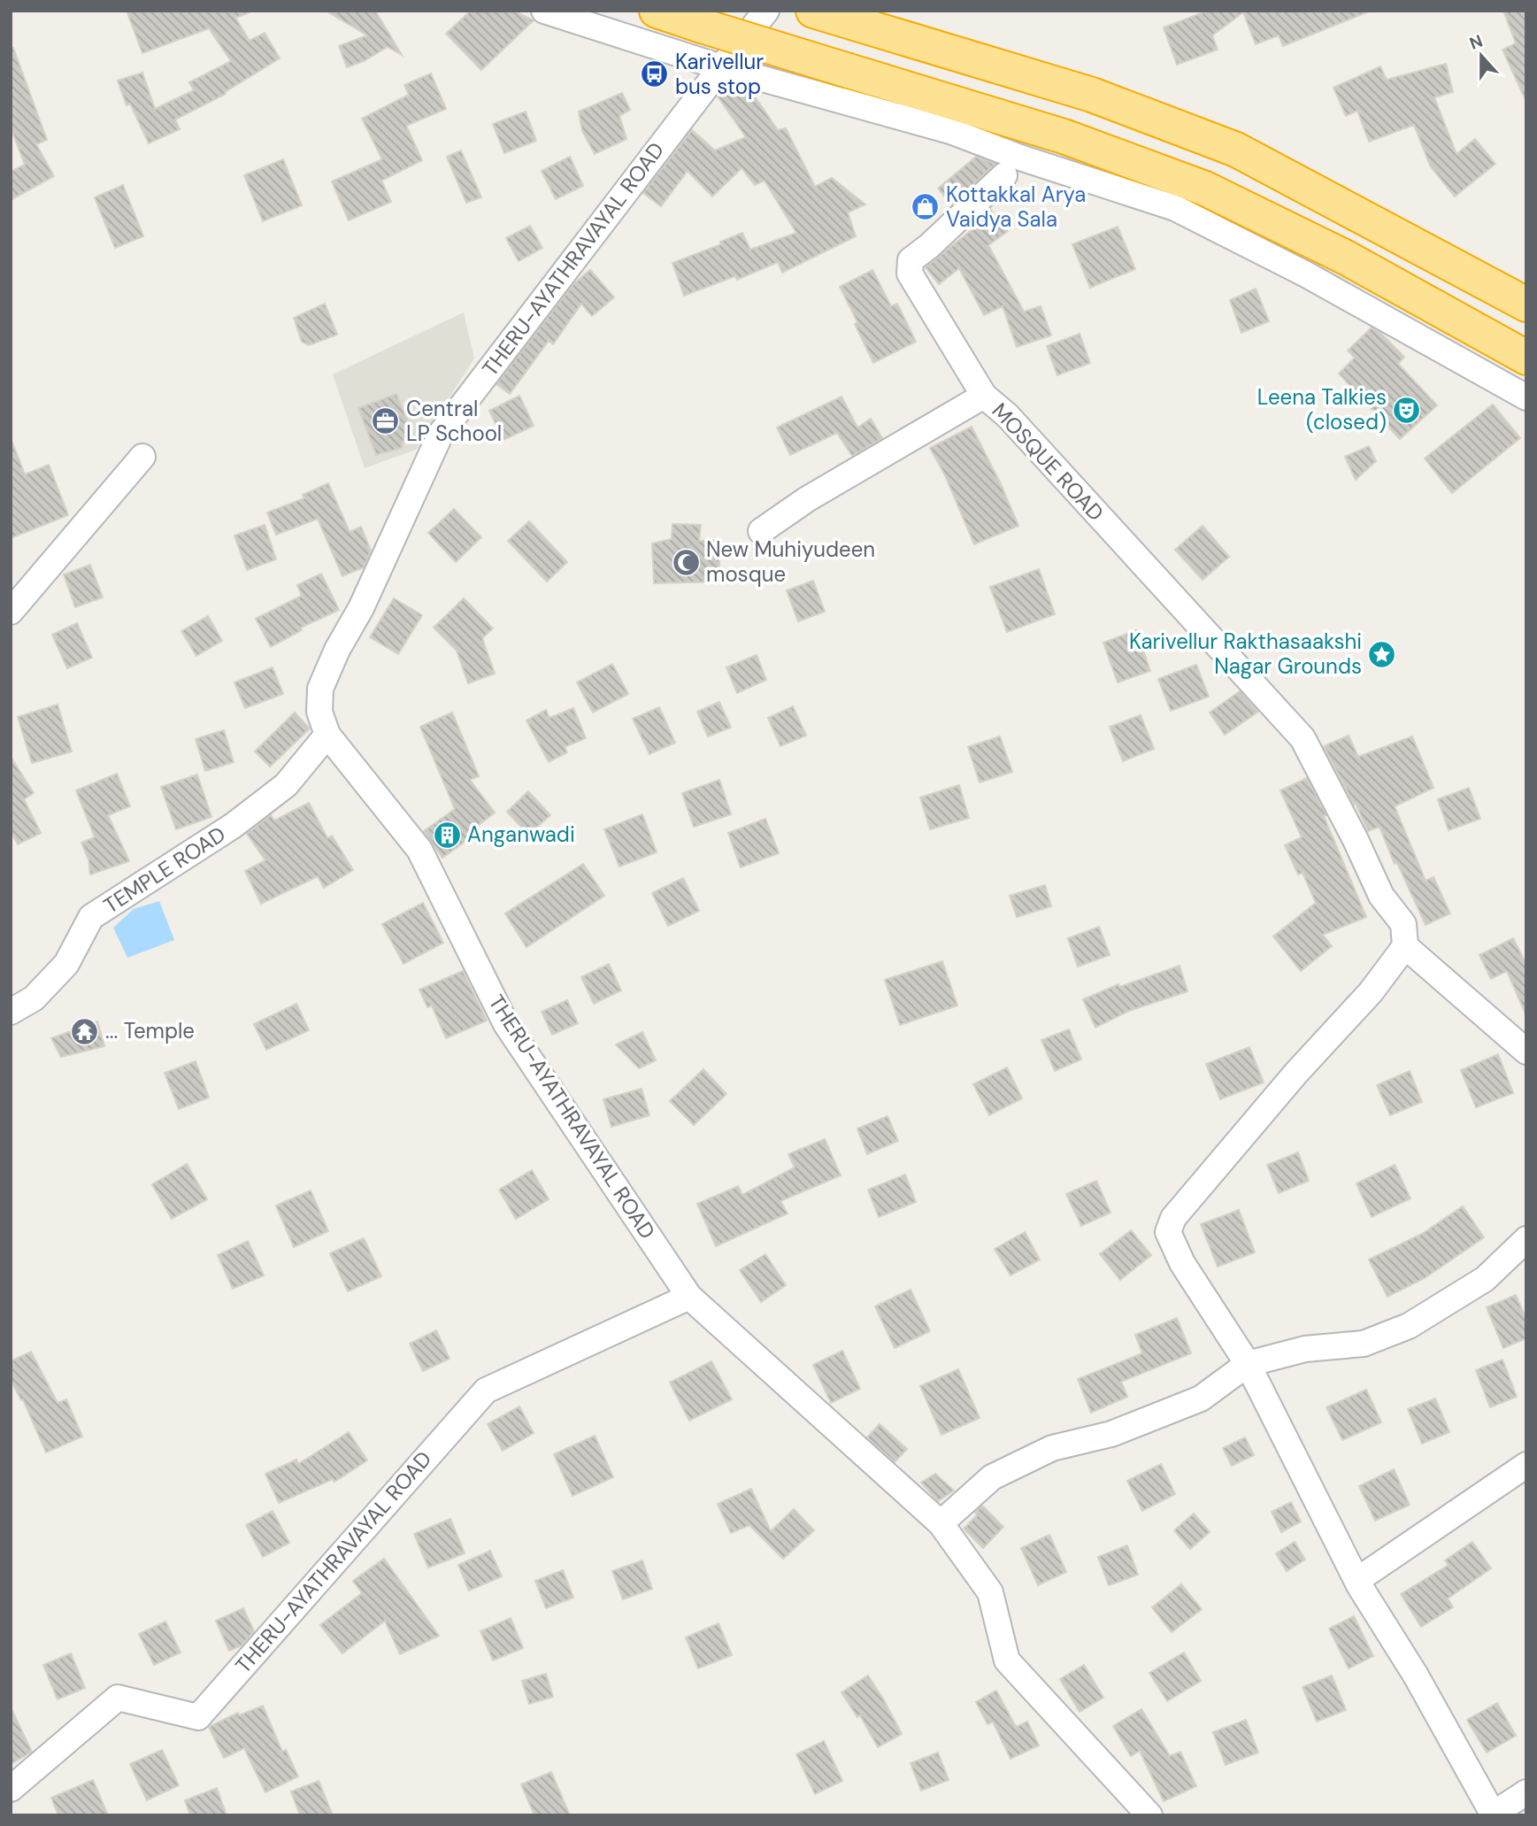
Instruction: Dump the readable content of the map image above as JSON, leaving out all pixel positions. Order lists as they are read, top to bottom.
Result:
{
  "streets": {
    "street": ["THERU-AYATHRAVAYAL ROAD", "MOSQUE ROAD", "TEMPLE ROAD"]
  },
  "crossings": [
    ["THERU-AYATHRAVAYAL ROAD", "TEMPLE ROAD"]
  ],
  "places": {
    "bus stop": ["Karivellur bus stop"],
    "shop": ["Kottakkal Arya Vaidya Sala"],
    "theatre": ["Leena Talkies (closed)"],
    "office": ["Central LP School"],
    "mosque": ["New Muhiyudeen mosque"],
    "place": ["Karivellur Rakthasaakshi Nagar Grounds"],
    "building": ["Anganwadi"],
    "temple": ["... Temple"]
  },
  "north": "top"
}
